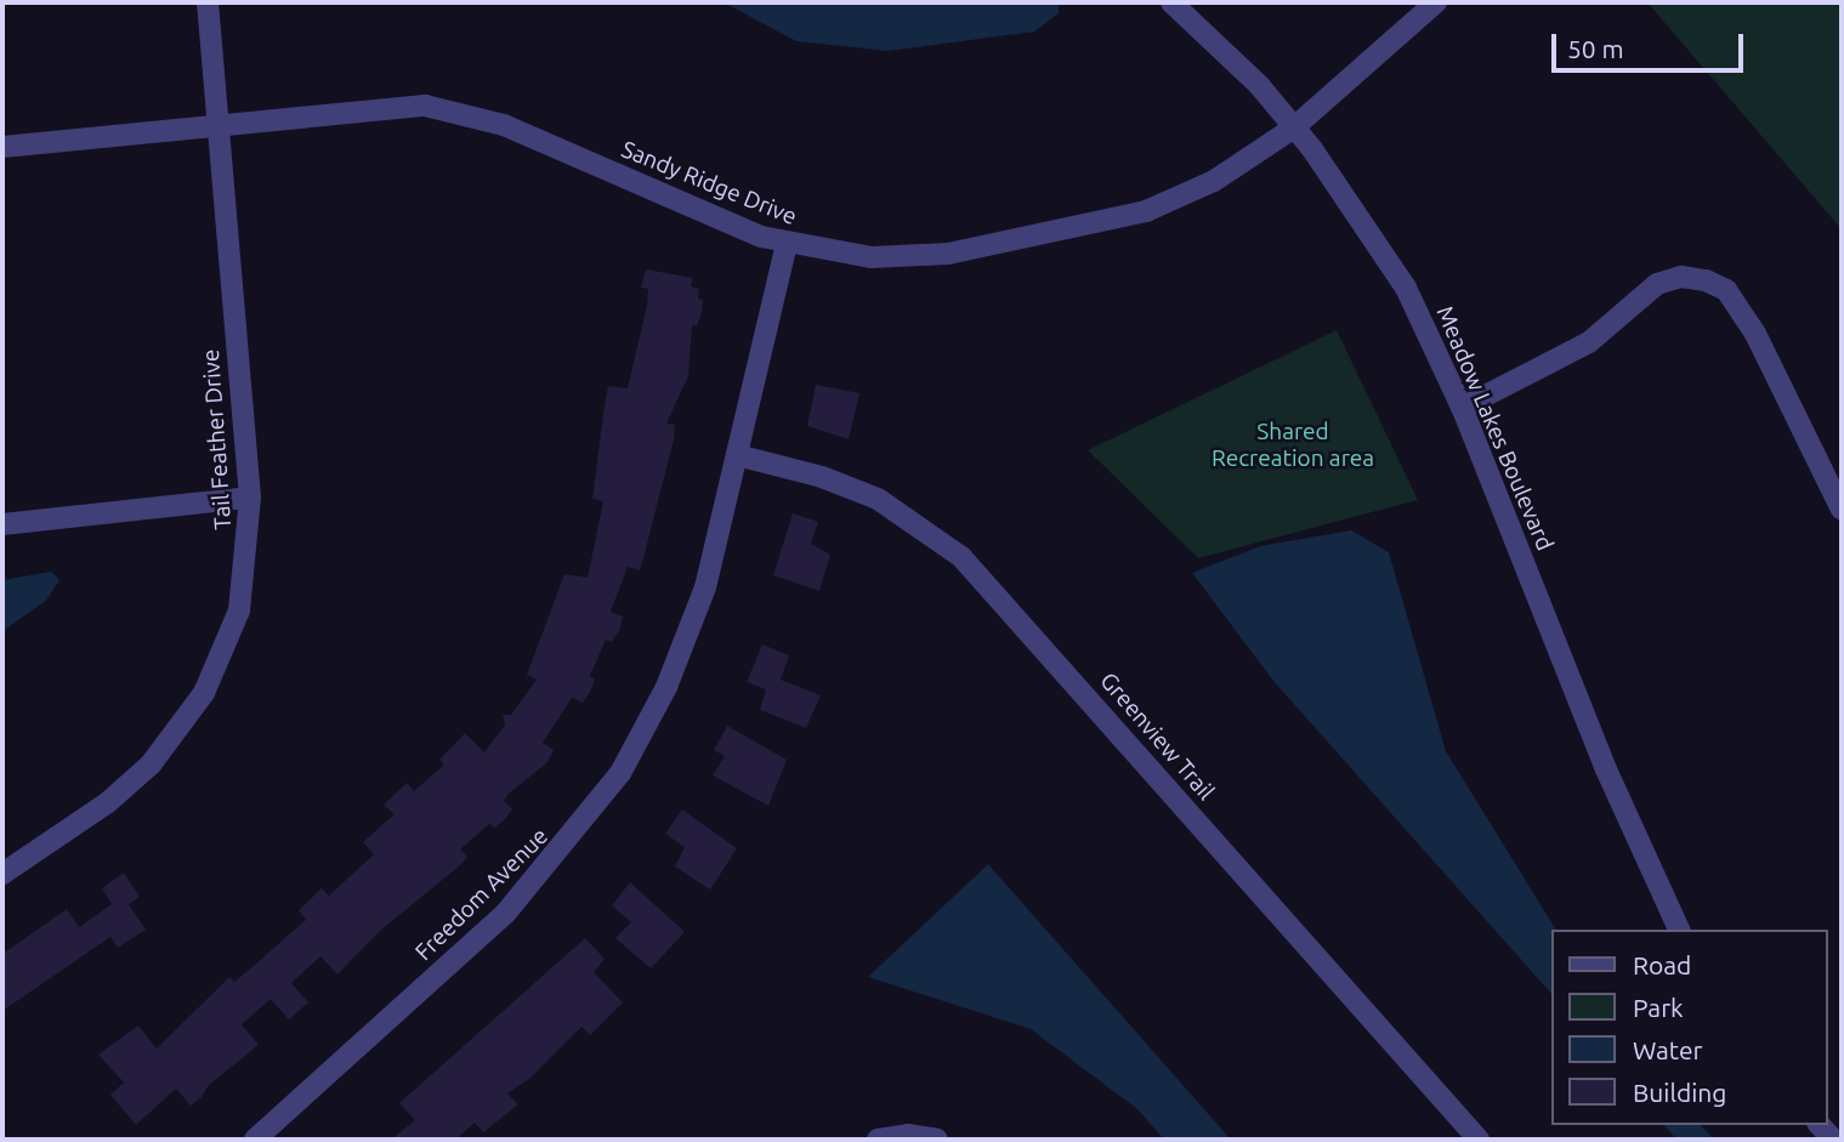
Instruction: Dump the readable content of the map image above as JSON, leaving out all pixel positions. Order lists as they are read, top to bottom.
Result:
{
  "streets": {
    "street": [
      "Sandy Ridge Drive",
      "Meadow Lakes Boulevard",
      "Tail Feather Drive",
      "Greenview Trail",
      "Freedom Avenue"
    ]
  },
  "crossings": [
    ["Sandy Ridge Drive", "Meadow Lakes Boulevard"],
    ["Sandy Ridge Drive", "Tail Feather Drive"],
    ["Sandy Ridge Drive", "Freedom Avenue"],
    ["Greenview Trail", "Freedom Avenue"]
  ],
  "parks": ["Shared Recreation area"],
  "legend": [
    "Road",
    "Park",
    "Water",
    "Building"
  ],
  "scale_bar": "50 m"
}
